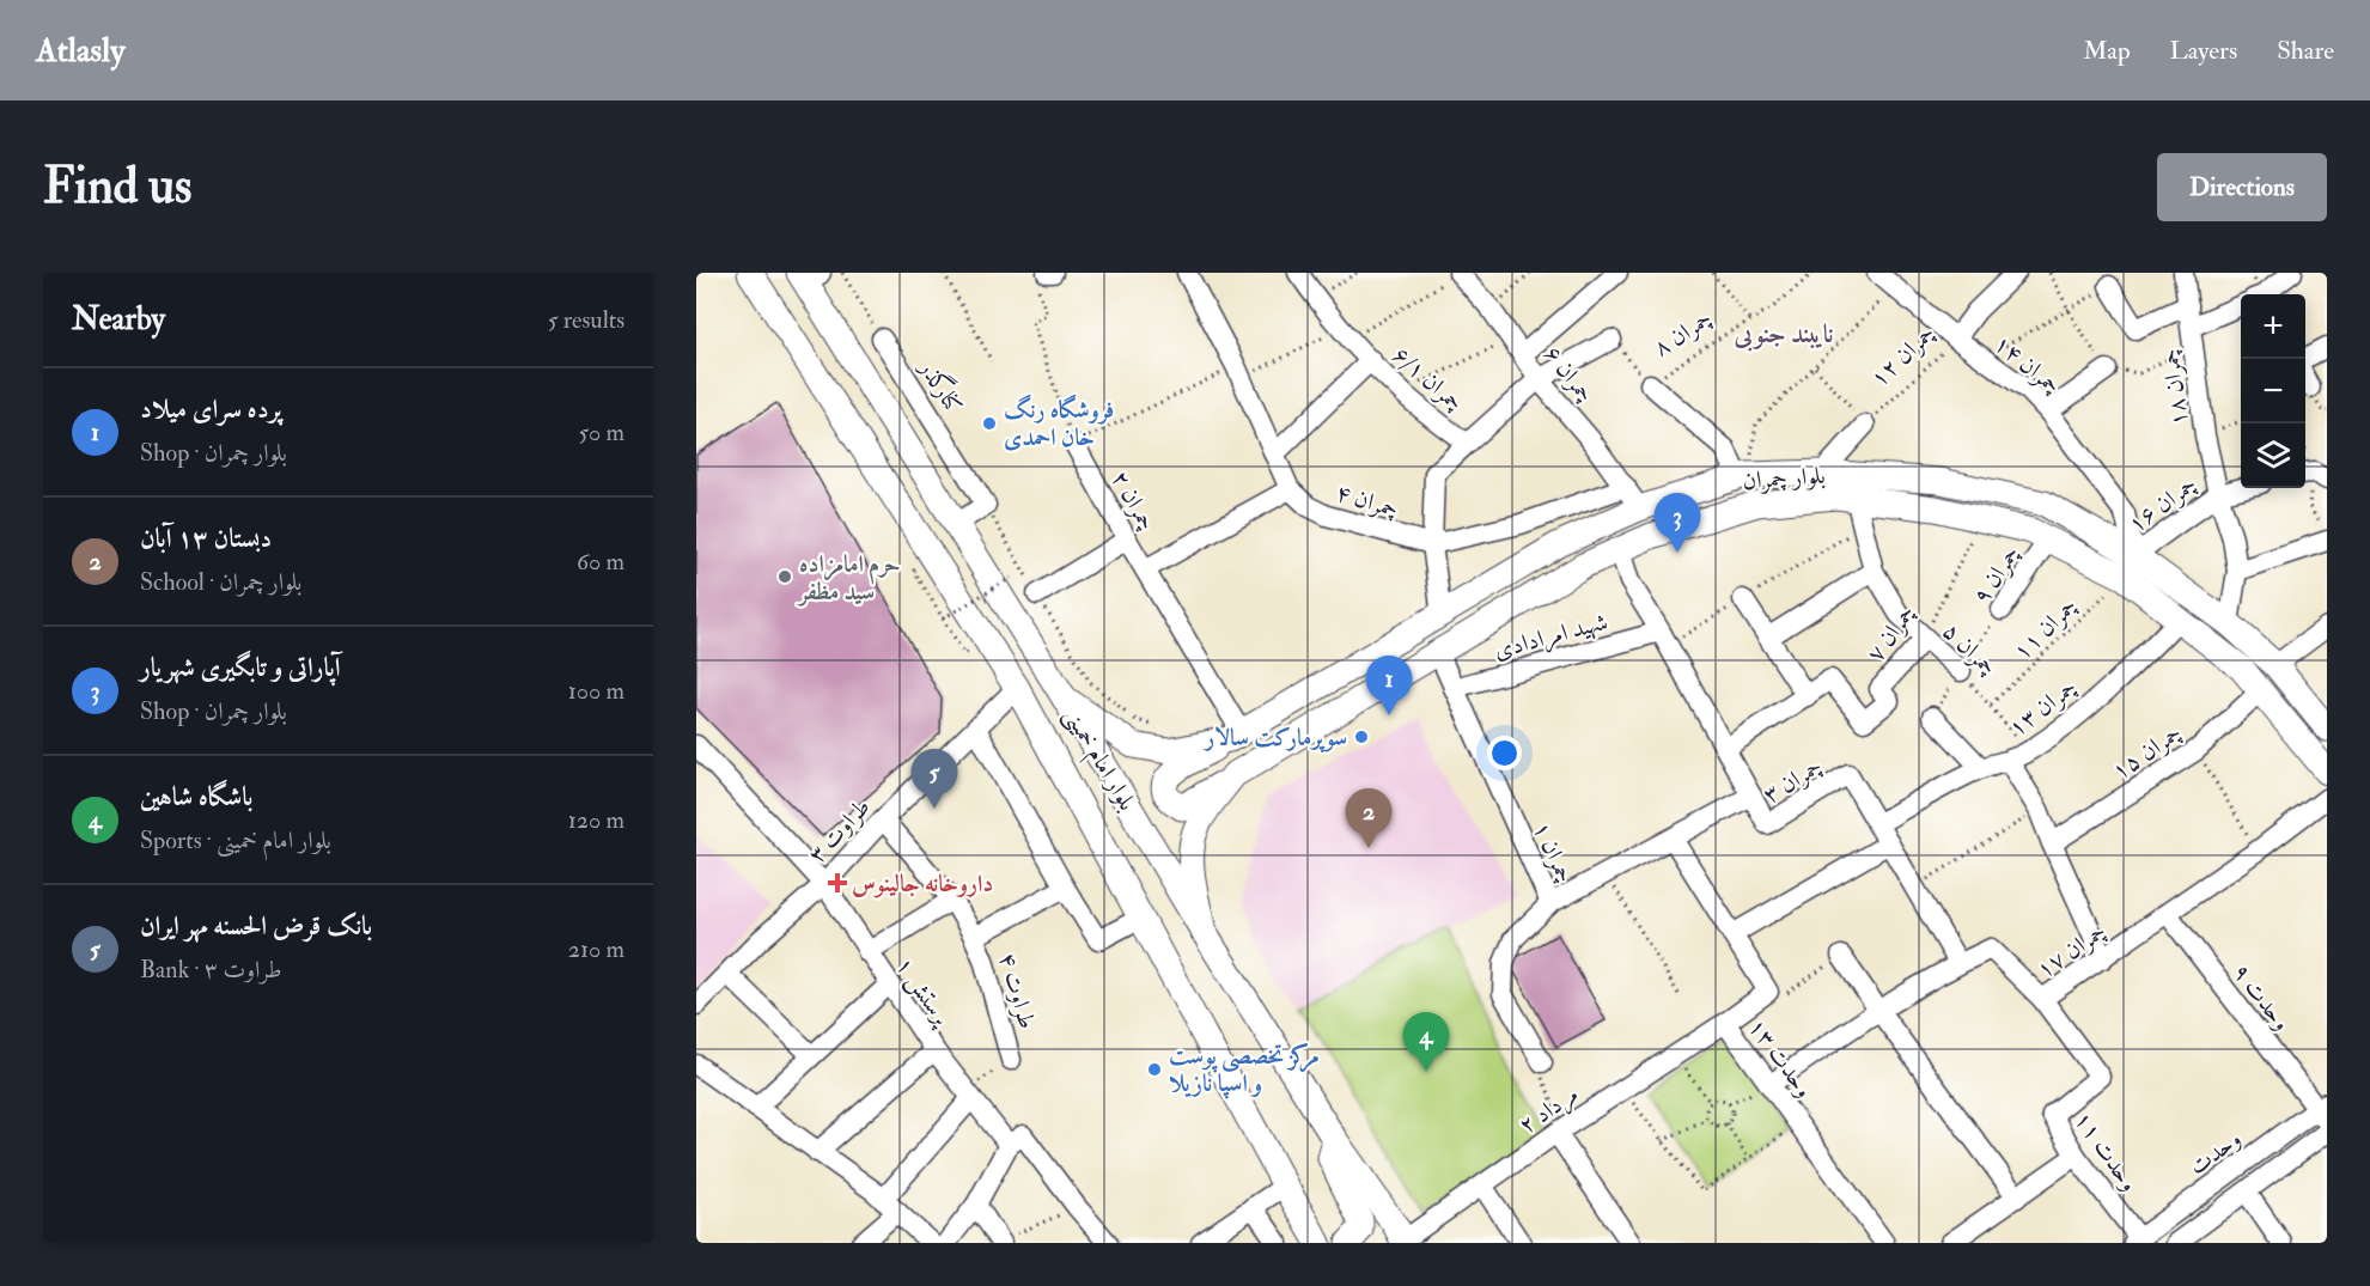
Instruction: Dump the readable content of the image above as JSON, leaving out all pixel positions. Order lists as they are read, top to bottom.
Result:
{
  "streets": {
    "main road": ["بلوار چمران", "بلوار امام خمینی"],
    "street": [
      "چمران ۸",
      "چمران ۱۲",
      "چمران ۱۴",
      "چمران ۶",
      "چمران ۶/۱",
      "کنارگذر",
      "چمران ۱۸",
      "چمران ۲",
      "چمران ۴",
      "چمران ۱۶",
      "چمران ۹",
      "چمران ۷",
      "شهید امرادادی",
      "چمران ۵",
      "چمران ۱۳",
      "چمران ۱۵",
      "چمران ۳",
      "طراوت ۳",
      "چمران ۱",
      "چمران ۱۷",
      "پرستش ۱",
      "طراوت ۴",
      "وحدت ۹",
      "وحدت ۱۳",
      "مرداد ۲",
      "وحدت ۱۱",
      "وحدت"
    ],
    "path": ["چمران ۱۱"]
  },
  "crossings": [
    ["چمران ۸", "بلوار چمران"],
    ["چمران ۱۲", "چمران ۱۴"],
    ["چمران ۱۴", "بلوار چمران"],
    ["چمران ۱۴", "چمران ۱۶"],
    ["چمران ۱۴", "چمران ۱۱"],
    ["چمران ۶", "چمران ۶/۱"],
    ["چمران ۶", "بلوار چمران"],
    ["چمران ۶", "چمران ۴"],
    ["چمران ۱۸", "بلوار چمران"],
    ["چمران ۱۸", "چمران ۱۶"],
    ["بلوار چمران", "چمران ۲"],
    ["بلوار چمران", "چمران ۴"],
    ["بلوار چمران", "چمران ۱۶"],
    ["بلوار چمران", "چمران ۹"],
    ["بلوار چمران", "چمران ۱۱"],
    ["بلوار چمران", "چمران ۷"],
    ["بلوار چمران", "چمران ۵"],
    ["بلوار چمران", "چمران ۱۳"],
    ["بلوار چمران", "چمران ۱۵"],
    ["بلوار چمران", "بلوار امام خمینی"],
    ["بلوار چمران", "چمران ۳"],
    ["بلوار چمران", "چمران ۱"],
    ["چمران ۱۶", "چمران ۱۱"],
    ["چمران ۹", "چمران ۵"],
    ["چمران ۱۱", "چمران ۵"],
    ["چمران ۷", "چمران ۵"],
    ["چمران ۷", "چمران ۳"],
    ["شهید امرادادی", "چمران ۳"],
    ["شهید امرادادی", "چمران ۱"],
    ["چمران ۵", "چمران ۱۳"],
    ["چمران ۱۳", "چمران ۳"],
    ["بلوار امام خمینی", "طراوت ۳"],
    ["بلوار امام خمینی", "مرداد ۲"],
    ["چمران ۳", "چمران ۱"],
    ["چمران ۳", "چمران ۱۷"],
    ["طراوت ۳", "پرستش ۱"],
    ["طراوت ۳", "طراوت ۴"],
    ["چمران ۱", "وحدت ۱۳"],
    ["چمران ۱۷", "وحدت ۹"],
    ["چمران ۱۷", "وحدت ۱۳"],
    ["چمران ۱۷", "وحدت ۱۱"],
    ["وحدت ۹", "وحدت"],
    ["وحدت ۱۳", "مرداد ۲"],
    ["وحدت ۱۱", "وحدت"]
  ],
  "districts": ["نایبند جنوبی"],
  "places": {
    "other": [
      "فروشگاه رنگ خان احمدی",
      "حرم امامزاده سید مظفر",
      "سوپرمارکت سالار",
      "مرکز تخصصی پوست و اسپا نازیلا"
    ],
    "health": ["داروخانه جالینوس"]
  },
  "page": {
    "header": "Atlasly",
    "nav": ["Map", "Layers", "Share"],
    "buttons": "Directions",
    "title": "Find us",
    "heading": ["Nearby", "5 results"],
    "map_buttons": ["+", "−"],
    "list": [
      {
        "mark": "1",
        "name": "پرده سرای میلاد",
        "note": "Shop · بلوار چمران",
        "value": "50 m"
      },
      {
        "mark": "2",
        "name": "دبستان ۱۳ آبان",
        "note": "School · بلوار چمران",
        "value": "60 m"
      },
      {
        "mark": "3",
        "name": "آپاراتی و تابگیری شهریار",
        "note": "Shop · بلوار چمران",
        "value": "100 m"
      },
      {
        "mark": "4",
        "name": "باشگاه شاهین",
        "note": "Sports · بلوار امام خمینی",
        "value": "120 m"
      },
      {
        "mark": "5",
        "name": "بانک قرض الحسنه مهر ایران",
        "note": "Bank · طراوت ۳",
        "value": "210 m"
      }
    ],
    "pins": [
      "3",
      "1",
      "5",
      "2",
      "4"
    ]
  }
}
